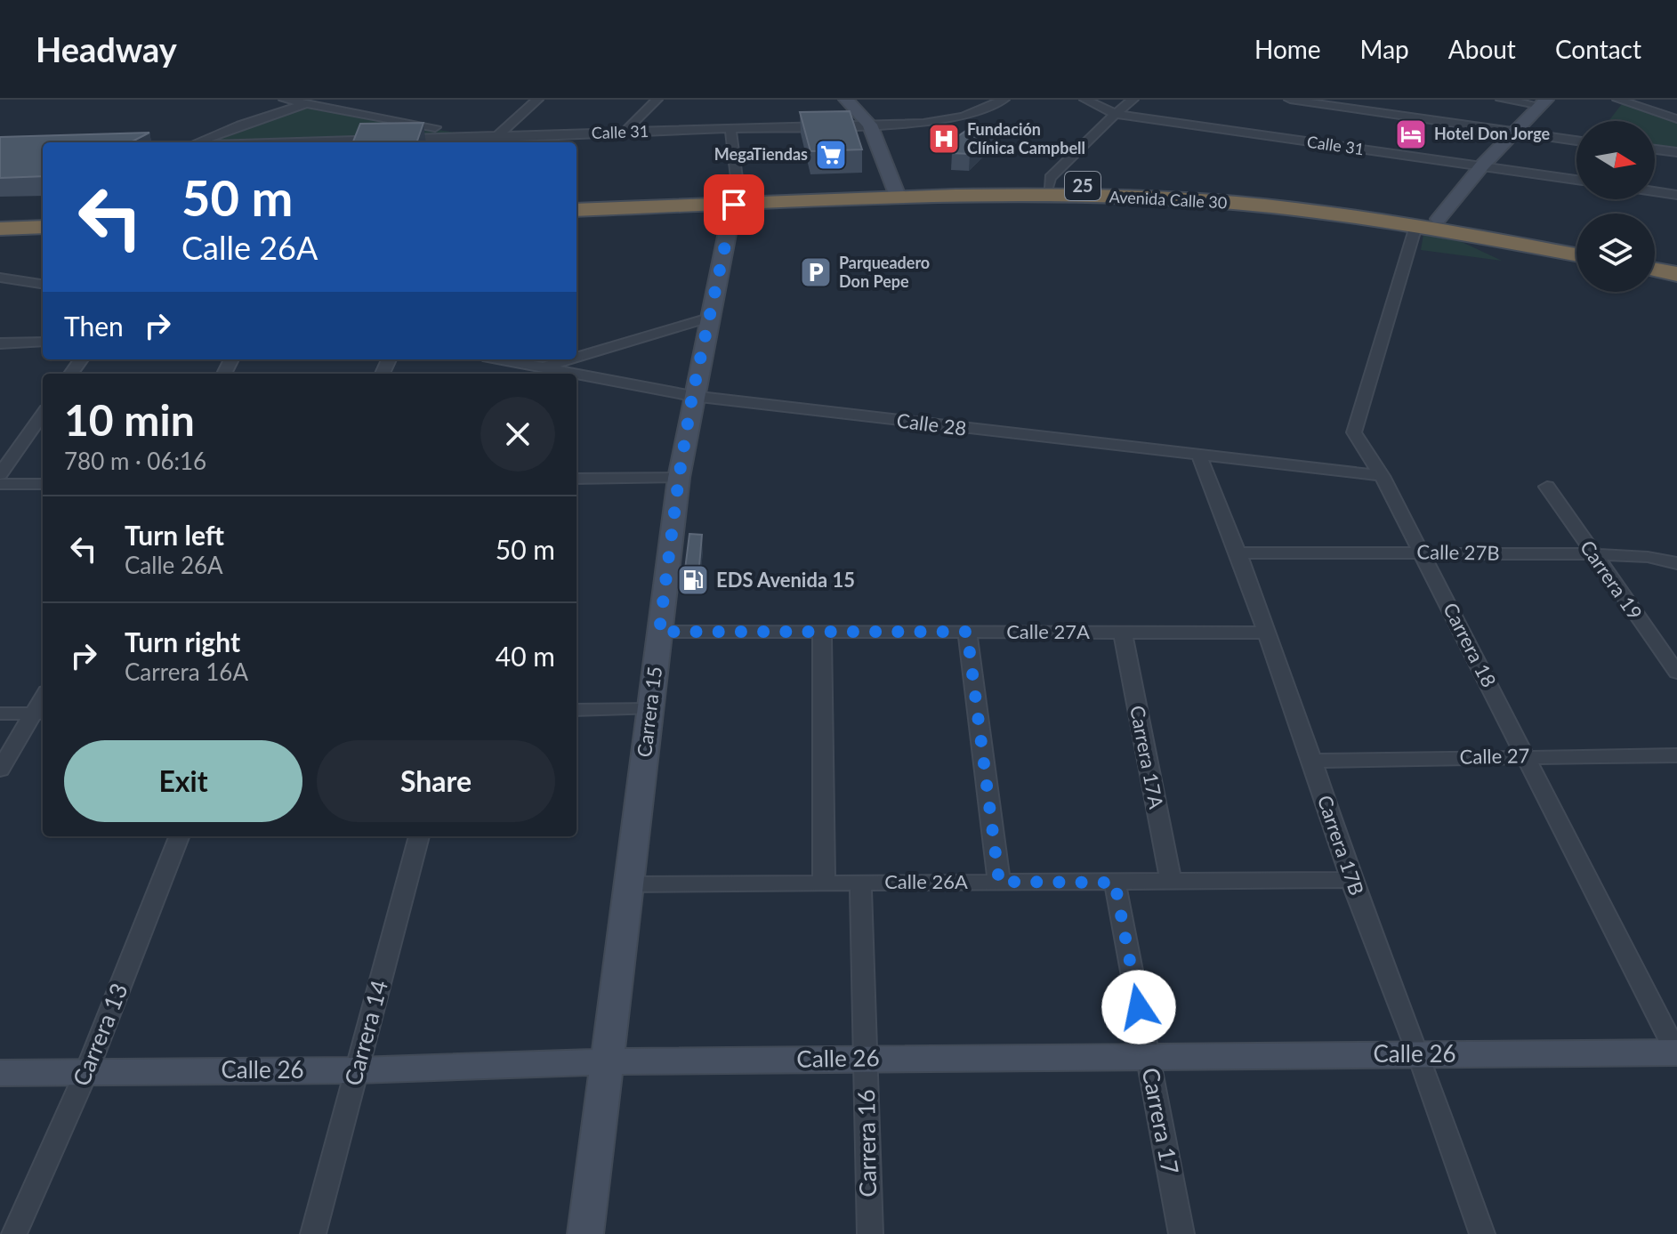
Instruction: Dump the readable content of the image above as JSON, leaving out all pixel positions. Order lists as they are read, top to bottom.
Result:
{
  "streets": {
    "highway": ["25", "Avenida Calle 30"],
    "street": [
      "Calle 31",
      "Calle 28",
      "Calle 27B",
      "Carrera 19",
      "Calle 27A",
      "Carrera 18",
      "Carrera 15",
      "Calle 27",
      "Carrera 17A",
      "Carrera 17B",
      "Calle 26A",
      "Carrera 14",
      "Carrera 13",
      "Calle 26",
      "Carrera 17",
      "Carrera 16"
    ]
  },
  "crossings": [
    ["Avenida Calle 30", "Carrera 18"],
    ["Avenida Calle 30", "Carrera 15"],
    ["Calle 28", "Carrera 18"],
    ["Calle 28", "Carrera 15"],
    ["Calle 28", "Carrera 17B"],
    ["Calle 27B", "Carrera 19"],
    ["Calle 27B", "Carrera 18"],
    ["Calle 27B", "Carrera 17B"],
    ["Calle 27A", "Carrera 15"],
    ["Calle 27A", "Carrera 17A"],
    ["Calle 27A", "Carrera 17B"],
    ["Carrera 18", "Calle 27"],
    ["Carrera 18", "Calle 26"],
    ["Carrera 15", "Calle 26A"],
    ["Carrera 15", "Calle 26"],
    ["Calle 27", "Carrera 17B"],
    ["Carrera 17A", "Calle 26A"],
    ["Carrera 17B", "Calle 26A"],
    ["Carrera 17B", "Calle 26"],
    ["Calle 26A", "Carrera 17"],
    ["Calle 26A", "Carrera 16"],
    ["Carrera 14", "Calle 26"],
    ["Carrera 13", "Calle 26"],
    ["Calle 26", "Carrera 17"],
    ["Calle 26", "Carrera 16"]
  ],
  "places": {
    "hotel": ["Hotel Don Jorge"],
    "hospital": ["Fundación Clínica Campbell"],
    "supermarket": ["MegaTiendas"],
    "parking": ["Parqueadero Don Pepe"],
    "fuel station": ["EDS Avenida 15"]
  },
  "north": "right",
  "page": {
    "header": "Headway",
    "nav": [
      "Home",
      "Map",
      "About",
      "Contact"
    ],
    "turn": ["50 m", "Calle 26A"],
    "then": "Then",
    "heading": ["10 min", "780 m · 06:16"],
    "list": [
      {
        "name": "Turn left",
        "note": "Calle 26A",
        "value": "50 m"
      },
      {
        "name": "Turn right",
        "note": "Carrera 16A",
        "value": "40 m"
      }
    ],
    "buttons": ["Exit", "Share"]
  }
}
